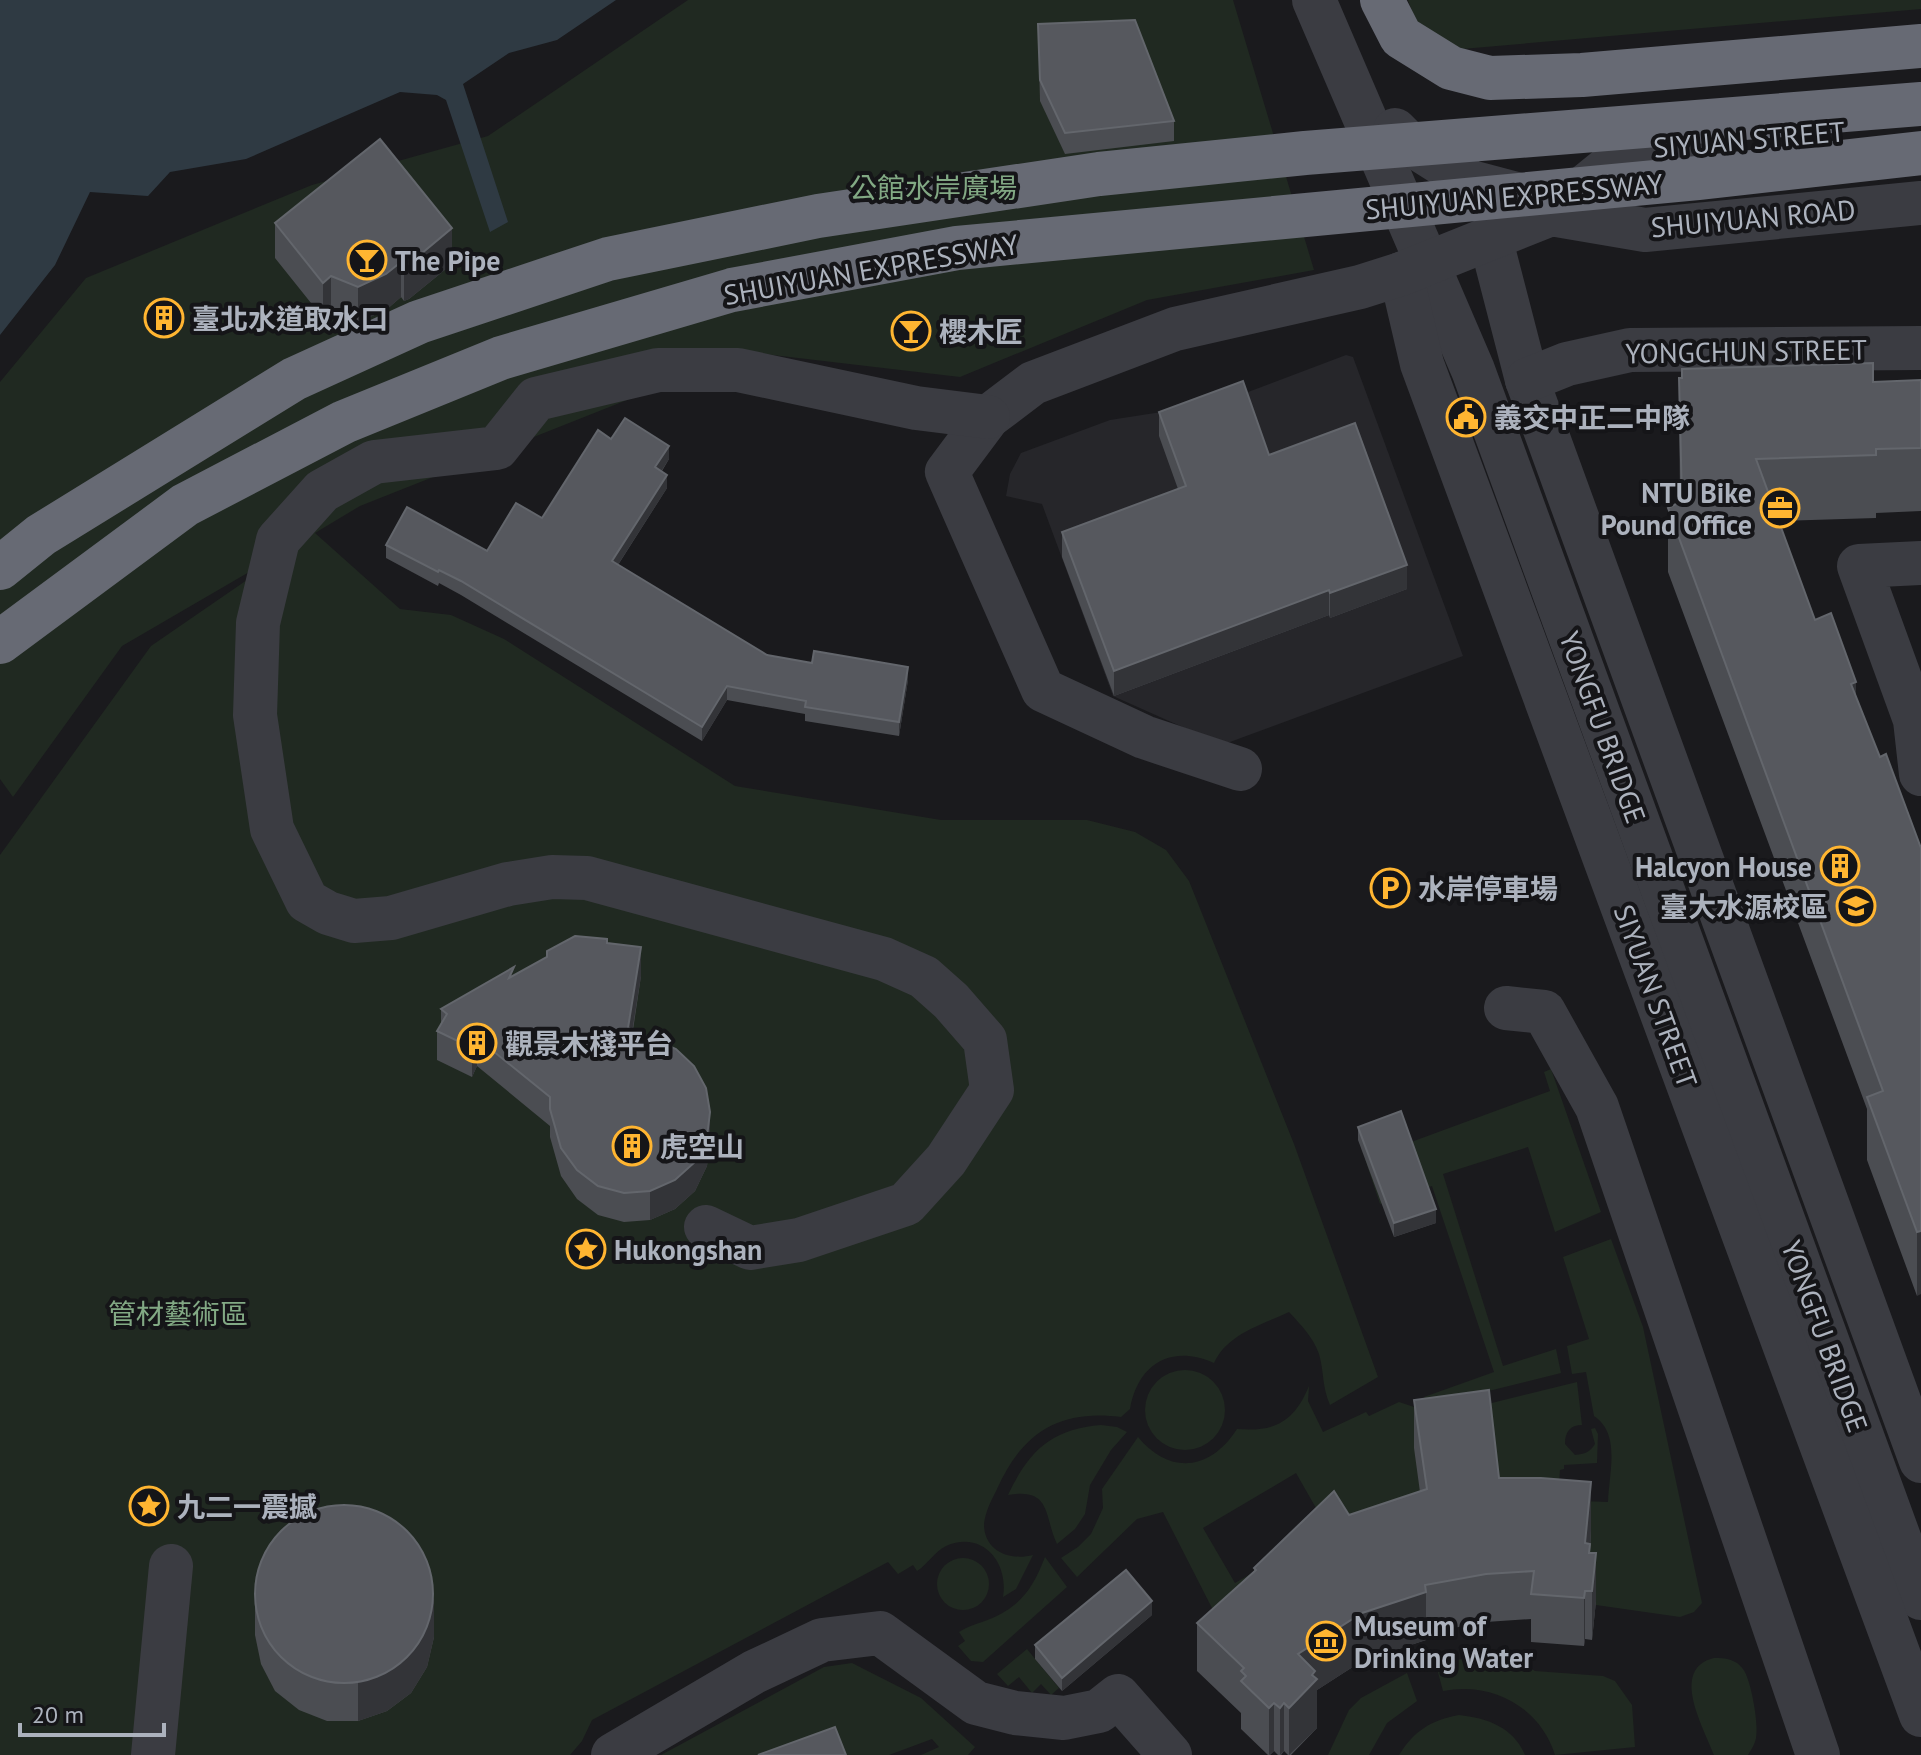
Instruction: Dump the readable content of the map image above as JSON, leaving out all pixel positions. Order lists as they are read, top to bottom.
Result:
{
  "streets": {
    "highway": ["SHUIYUAN EXPRESSWAY"],
    "street": [
      "SIYUAN STREET",
      "SHUIYUAN ROAD",
      "YONGCHUN STREET",
      "YONGFU BRIDGE"
    ]
  },
  "crossings": [
    ["SIYUAN STREET", "SHUIYUAN ROAD"]
  ],
  "parks": ["公館水岸廣場", "管材藝術區"],
  "places": {
    "bar": ["The Pipe", "櫻木匠"],
    "building": [
      "臺北水道取水口",
      "Halcyon House",
      "觀景木棧平台",
      "虎空山"
    ],
    "public building": ["義交中正二中隊"],
    "office": ["NTU Bike Pound Office"],
    "parking": ["水岸停車場"],
    "school or university": ["臺大水源校區"],
    "place": ["Hukongshan", "九二一震撼"],
    "museum": ["Museum of Drinking Water"]
  },
  "scale_bar": "20 m"
}
